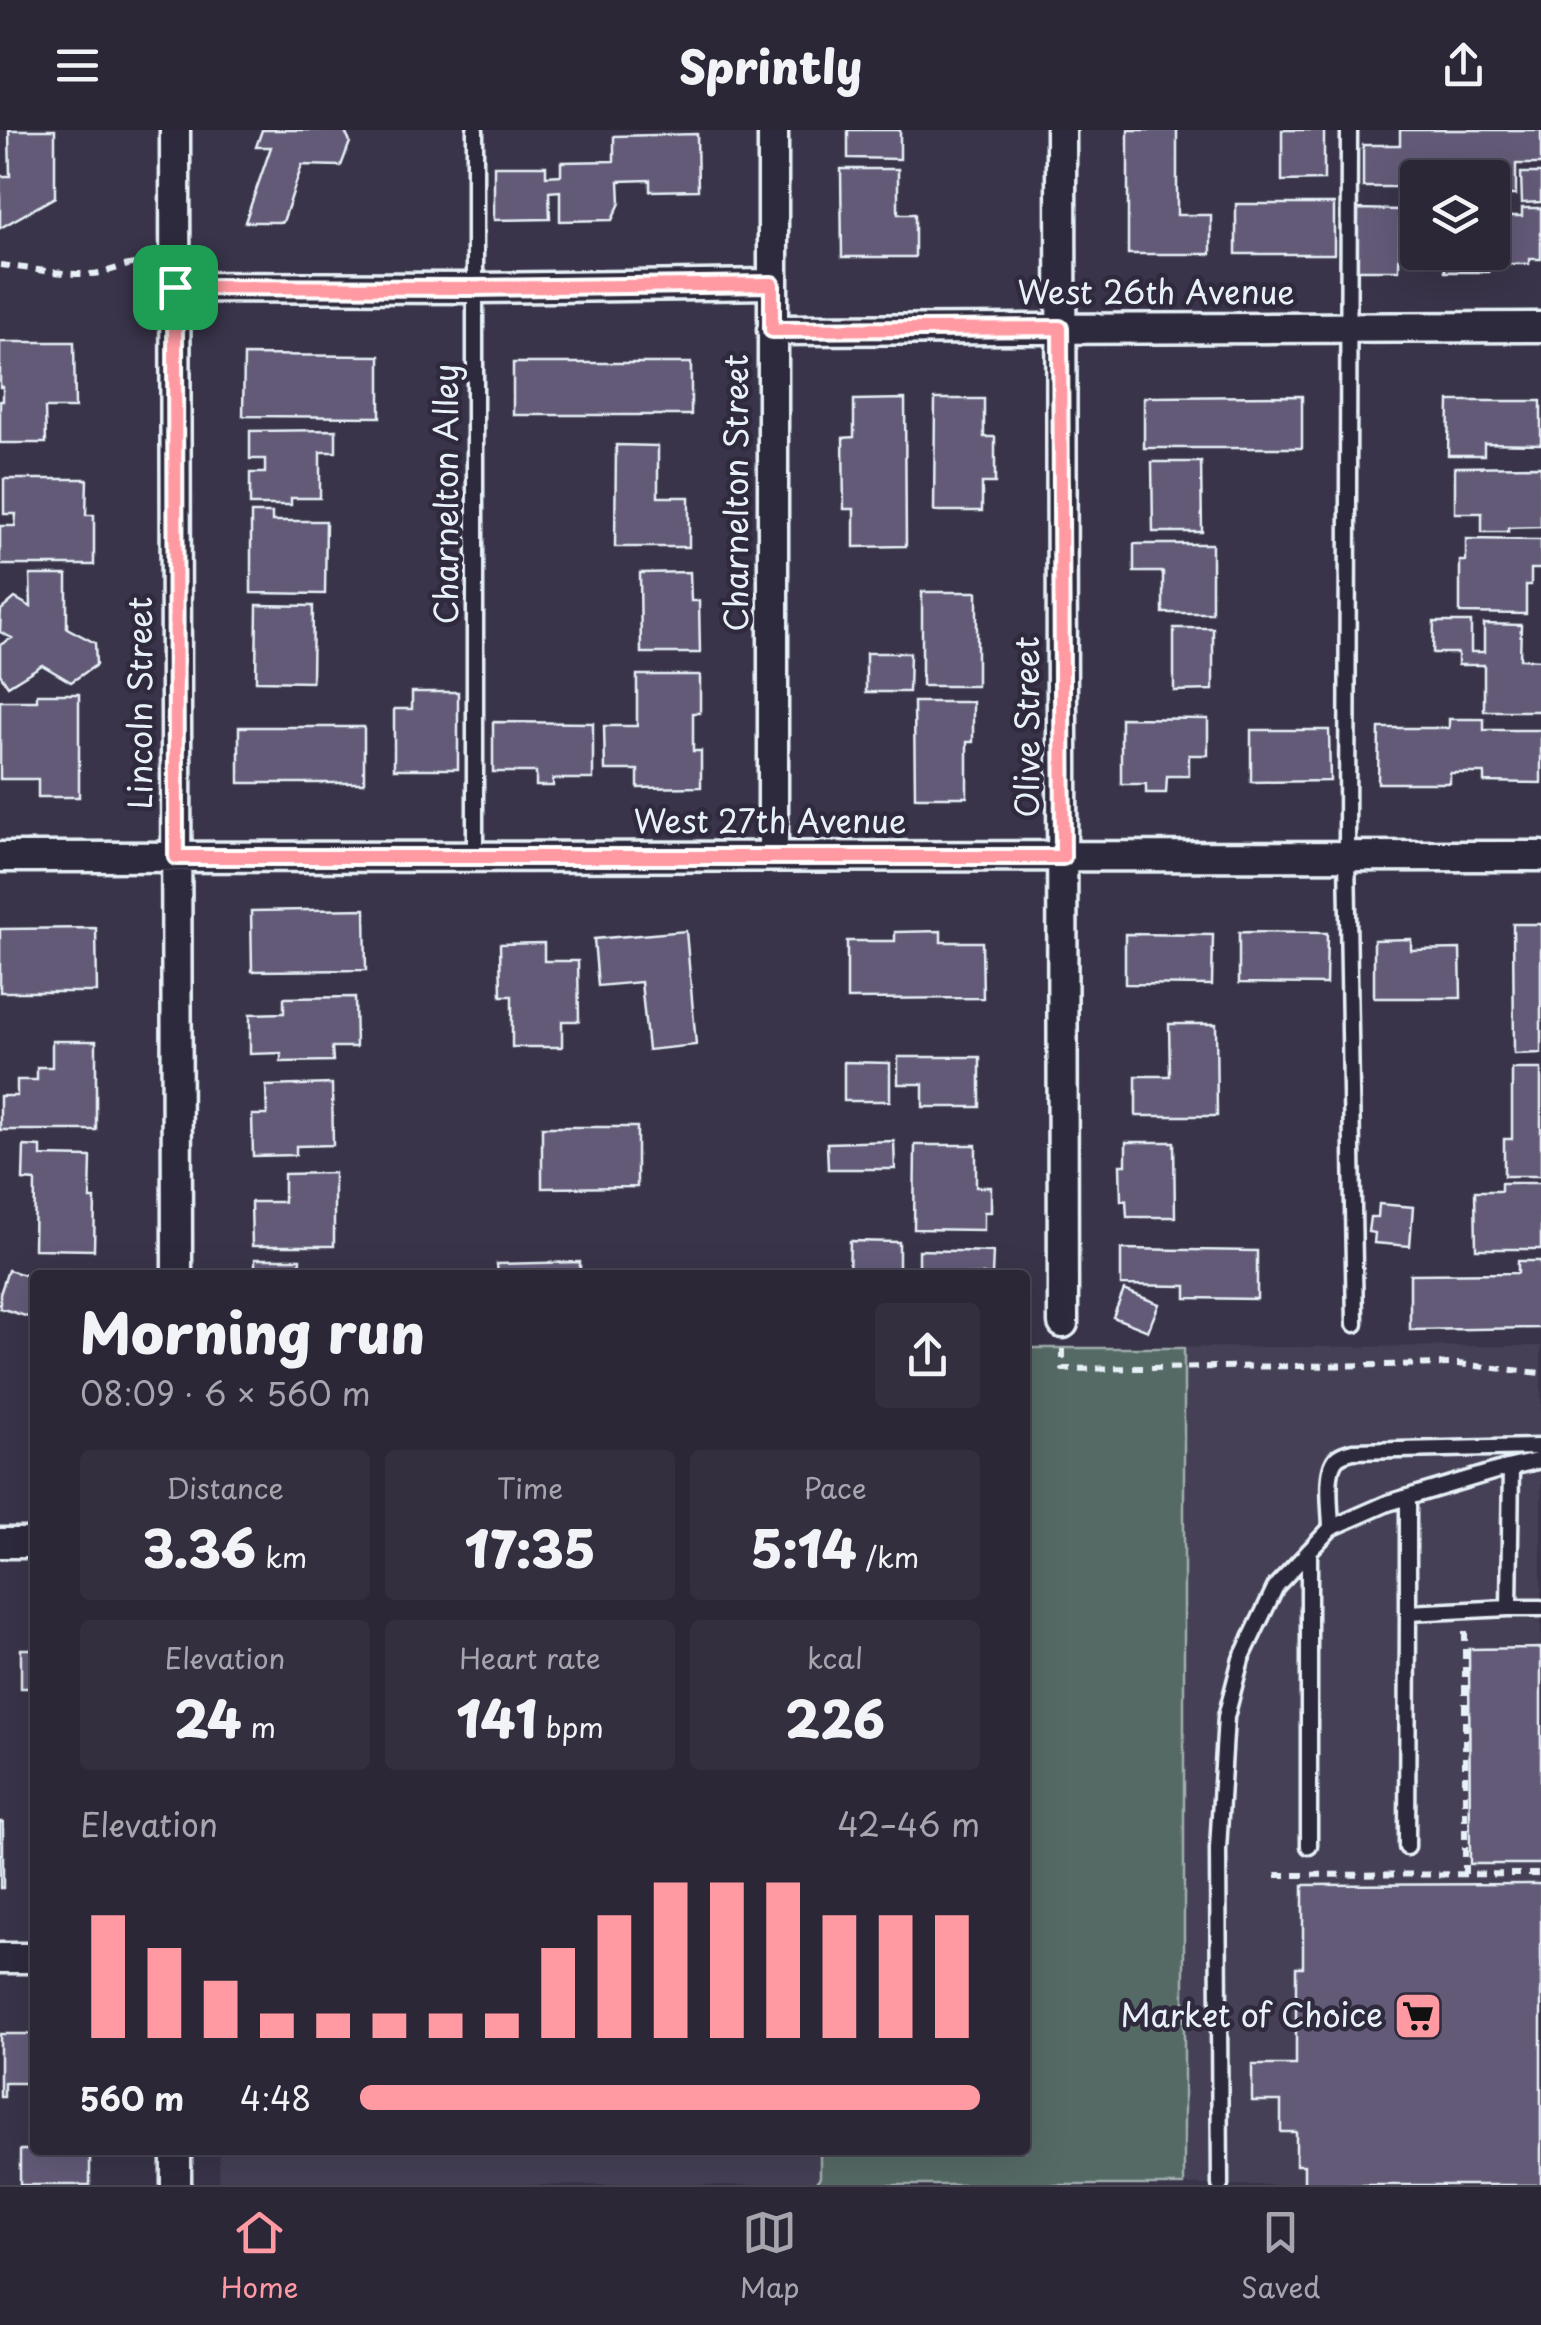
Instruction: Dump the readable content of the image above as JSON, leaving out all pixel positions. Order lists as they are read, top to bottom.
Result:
{
  "streets": {
    "street": [
      "West 26th Avenue",
      "Charnelton Street",
      "Lincoln Street",
      "Olive Street",
      "West 27th Avenue"
    ],
    "lane": ["Charnelton Alley"]
  },
  "crossings": [
    ["West 26th Avenue", "Charnelton Street"],
    ["West 26th Avenue", "Olive Street"],
    ["Charnelton Street", "West 27th Avenue"],
    ["Charnelton Alley", "West 27th Avenue"],
    ["Lincoln Street", "West 27th Avenue"],
    ["Olive Street", "West 27th Avenue"]
  ],
  "places": {
    "supermarket": ["Market of Choice"]
  },
  "page": {
    "header": "Sprintly",
    "heading": ["Morning run", "08:09 · 6 × 560 m"],
    "stats": [
      ["Distance", "3.36 km"],
      ["Time", "17:35"],
      ["Pace", "5:14 /km"],
      ["Elevation", "24 m"],
      ["Heart rate", "141 bpm"],
      ["kcal", "226"]
    ],
    "chart": ["Elevation", "42–46 m"],
    "list": [
      {
        "name": "560 m",
        "note": "4:48"
      }
    ],
    "tabs": ["Home", "Map", "Saved"]
  }
}
